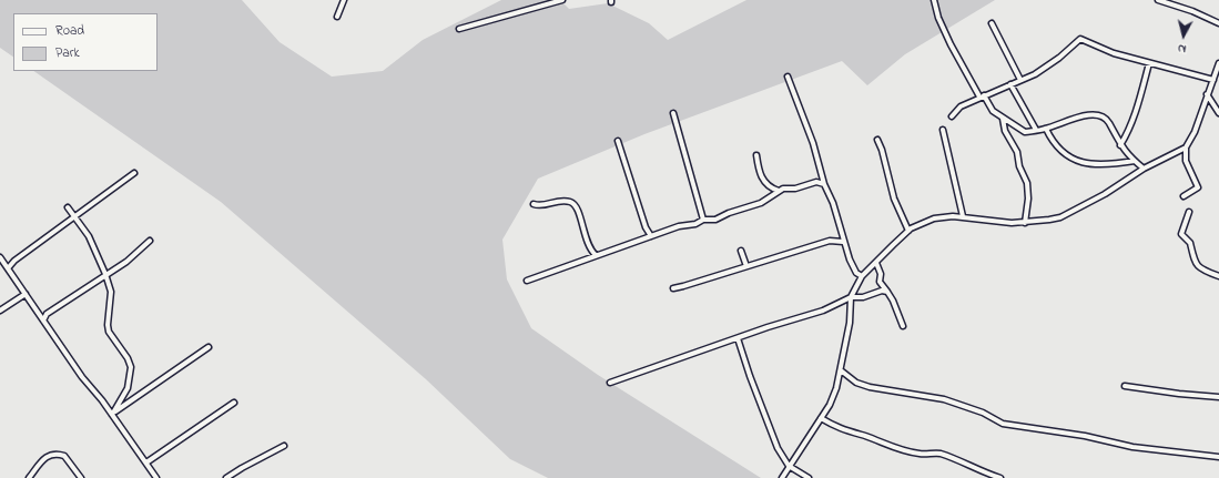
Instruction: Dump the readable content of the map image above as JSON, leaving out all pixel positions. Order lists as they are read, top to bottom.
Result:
{
  "legend": ["Road", "Park"],
  "north": "bottom"
}
